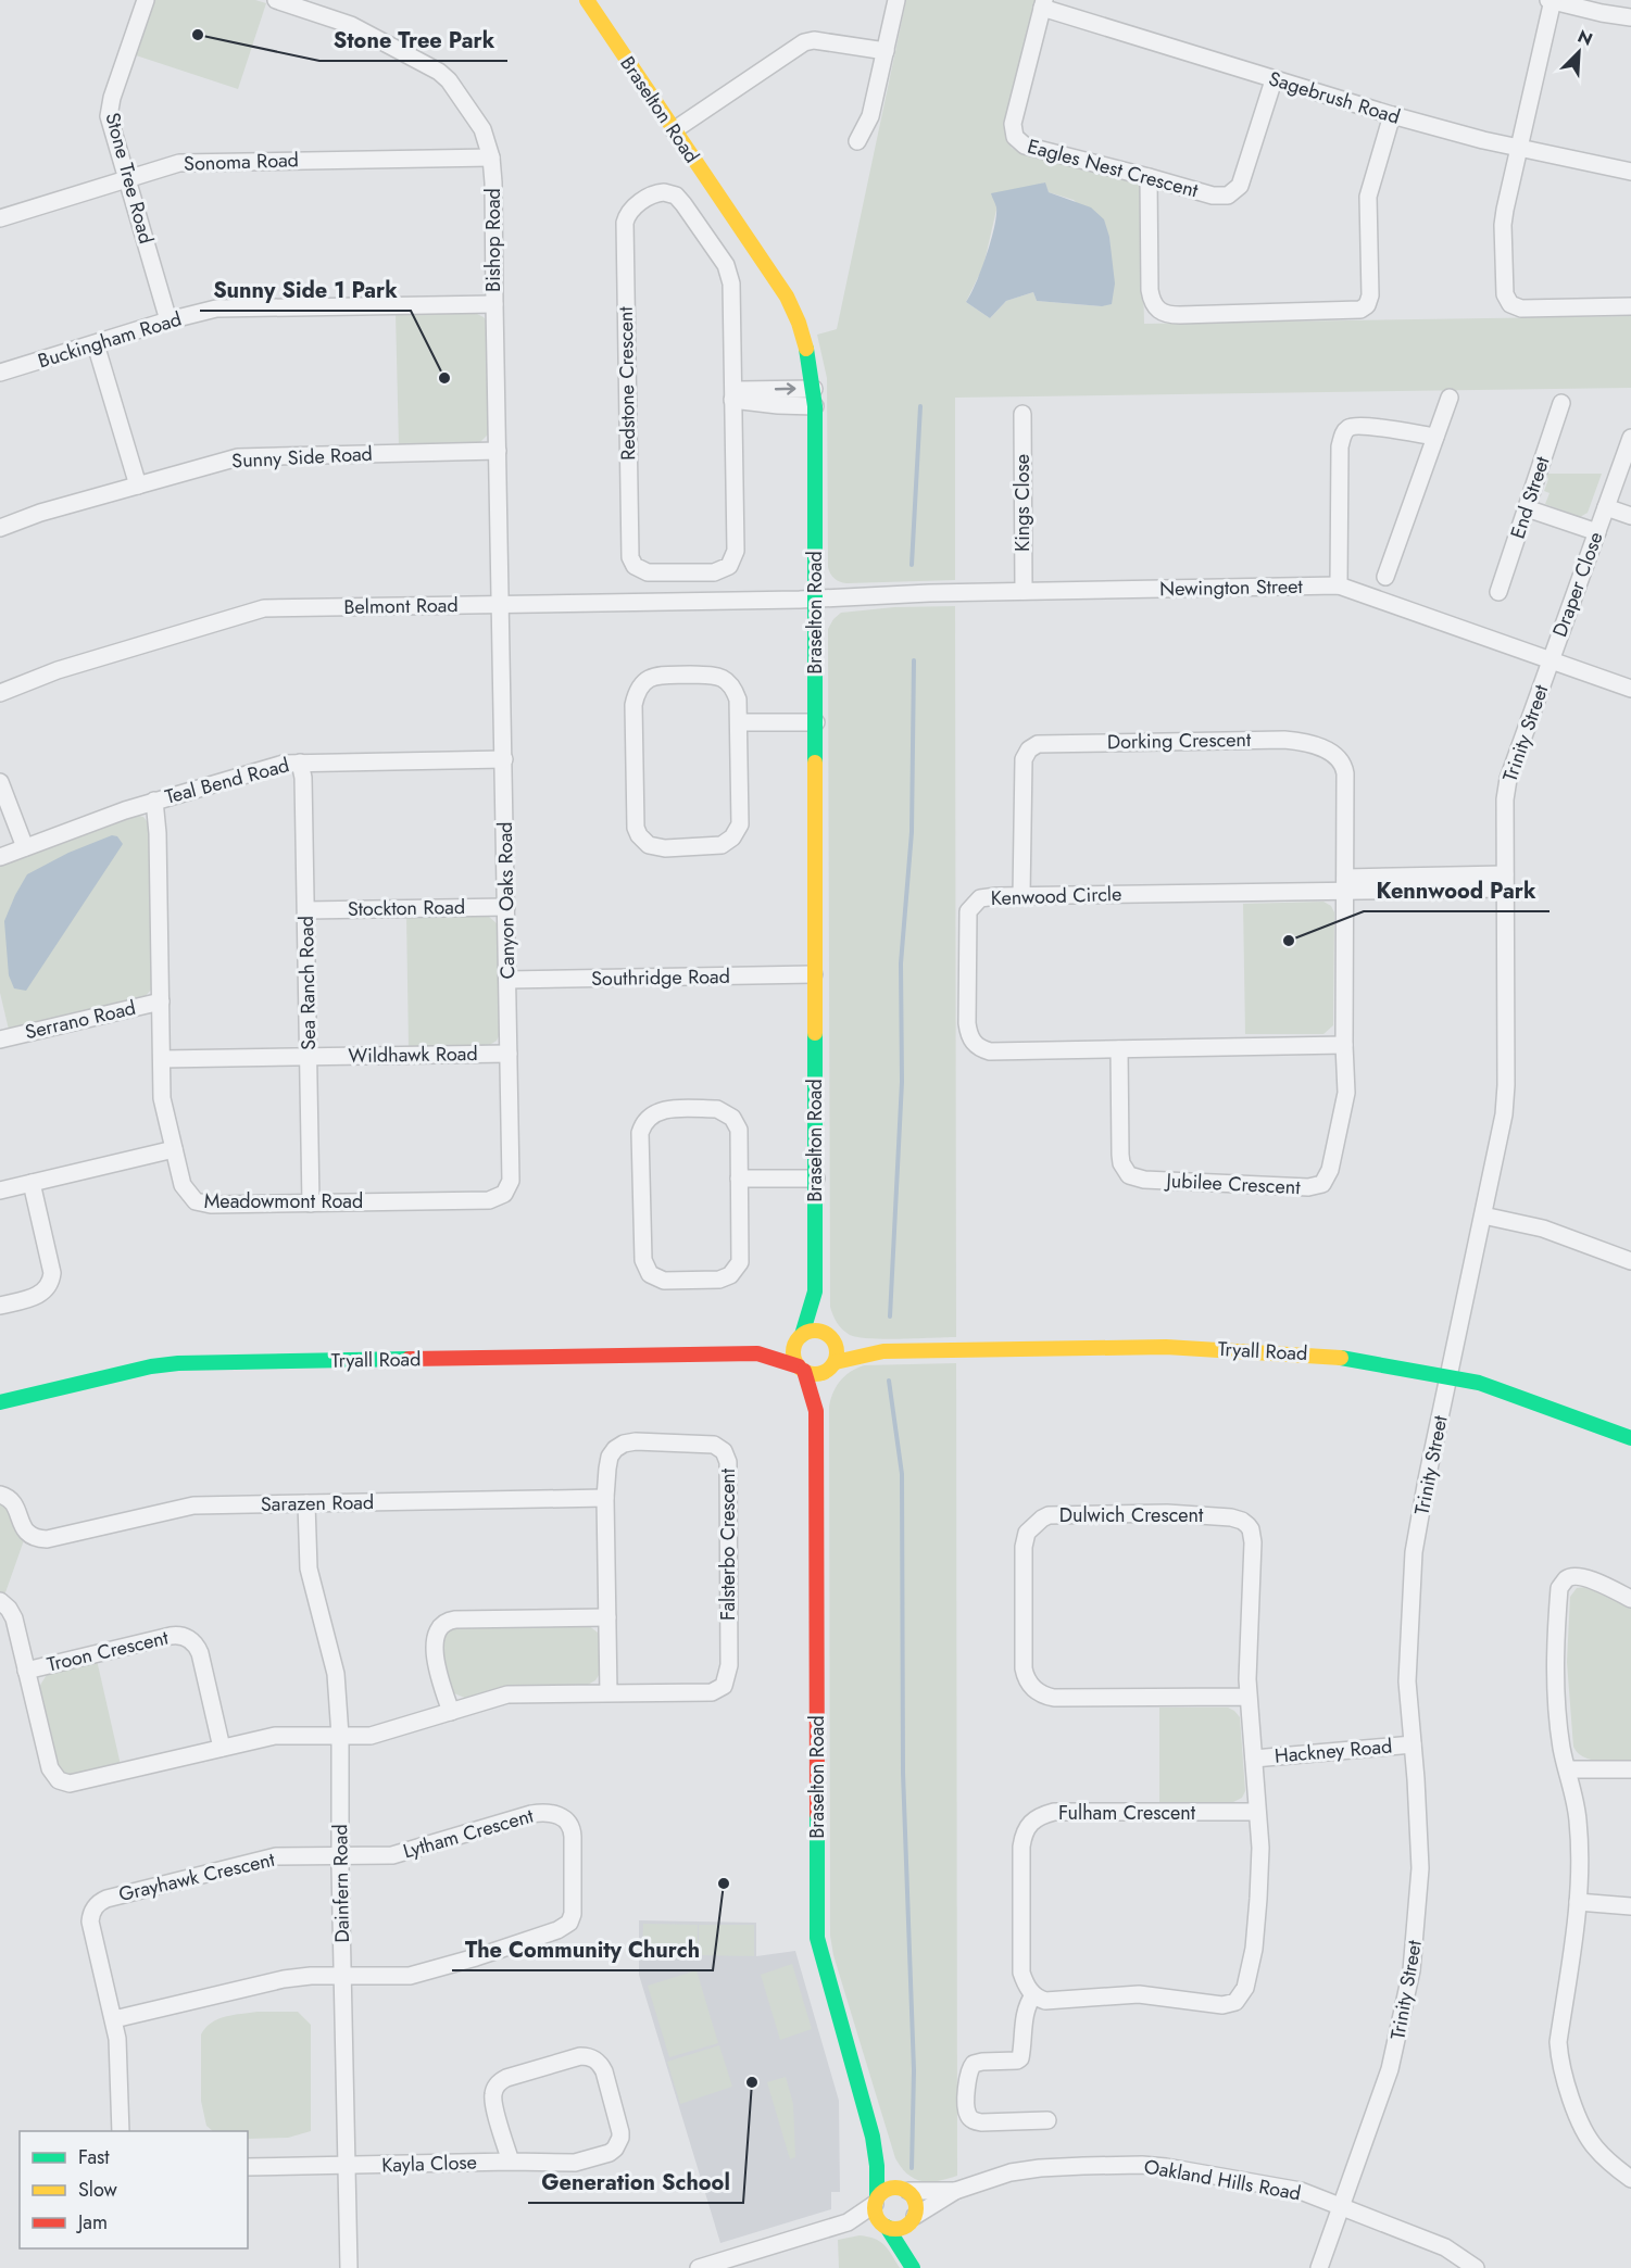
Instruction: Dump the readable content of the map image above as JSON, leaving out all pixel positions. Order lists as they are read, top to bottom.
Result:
{
  "streets": {
    "street": [
      "Sagebrush Road",
      "Braselton Road",
      "Sonoma Road",
      "Eagles Nest Crescent",
      "Stone Tree Road",
      "Bishop Road",
      "Buckingham Road",
      "Redstone Crescent",
      "Sunny Side Road",
      "End Street",
      "Kings Close",
      "Draper Close",
      "Newington Street",
      "Belmont Road",
      "Trinity Street",
      "Dorking Crescent",
      "Teal Bend Road",
      "Kenwood Circle",
      "Canyon Oaks Road",
      "Stockton Road",
      "Southridge Road",
      "Sea Ranch Road",
      "Serrano Road",
      "Wildhawk Road",
      "Jubilee Crescent",
      "Meadowmont Road",
      "Tryall Road",
      "Sarazen Road",
      "Dulwich Crescent",
      "Falsterbo Crescent",
      "Troon Crescent",
      "Hackney Road",
      "Fulham Crescent",
      "Lytham Crescent",
      "Grayhawk Crescent",
      "Dainfern Road",
      "Kayla Close",
      "Oakland Hills Road"
    ]
  },
  "crossings": [
    ["Sagebrush Road", "Eagles Nest Crescent"],
    ["Braselton Road", "Newington Street"],
    ["Braselton Road", "Belmont Road"],
    ["Braselton Road", "Southridge Road"],
    ["Braselton Road", "Tryall Road"],
    ["Braselton Road", "Oakland Hills Road"],
    ["Sonoma Road", "Stone Tree Road"],
    ["Sonoma Road", "Bishop Road"],
    ["Stone Tree Road", "Buckingham Road"],
    ["Bishop Road", "Buckingham Road"],
    ["Bishop Road", "Sunny Side Road"],
    ["Bishop Road", "Belmont Road"],
    ["Bishop Road", "Canyon Oaks Road"],
    ["Kings Close", "Newington Street"],
    ["Draper Close", "Newington Street"],
    ["Draper Close", "Trinity Street"],
    ["Newington Street", "Belmont Road"],
    ["Newington Street", "Trinity Street"],
    ["Belmont Road", "Canyon Oaks Road"],
    ["Trinity Street", "Kenwood Circle"],
    ["Trinity Street", "Tryall Road"],
    ["Trinity Street", "Hackney Road"],
    ["Trinity Street", "Oakland Hills Road"],
    ["Dorking Crescent", "Kenwood Circle"],
    ["Teal Bend Road", "Canyon Oaks Road"],
    ["Teal Bend Road", "Sea Ranch Road"],
    ["Teal Bend Road", "Meadowmont Road"],
    ["Kenwood Circle", "Jubilee Crescent"],
    ["Canyon Oaks Road", "Stockton Road"],
    ["Canyon Oaks Road", "Southridge Road"],
    ["Canyon Oaks Road", "Wildhawk Road"],
    ["Canyon Oaks Road", "Meadowmont Road"],
    ["Stockton Road", "Sea Ranch Road"],
    ["Sea Ranch Road", "Wildhawk Road"],
    ["Sea Ranch Road", "Meadowmont Road"],
    ["Serrano Road", "Meadowmont Road"],
    ["Wildhawk Road", "Meadowmont Road"],
    ["Sarazen Road", "Falsterbo Crescent"],
    ["Sarazen Road", "Dainfern Road"],
    ["Dulwich Crescent", "Hackney Road"],
    ["Falsterbo Crescent", "Troon Crescent"],
    ["Falsterbo Crescent", "Dainfern Road"],
    ["Troon Crescent", "Dainfern Road"],
    ["Lytham Crescent", "Grayhawk Crescent"],
    ["Lytham Crescent", "Dainfern Road"],
    ["Grayhawk Crescent", "Dainfern Road"],
    ["Dainfern Road", "Kayla Close"]
  ],
  "places": [
    "Stone Tree Park",
    "Sunny Side 1 Park",
    "Kennwood Park",
    "The Community Church",
    "Generation School"
  ],
  "legend": ["Fast", "Slow", "Jam"],
  "north": "top right"
}
